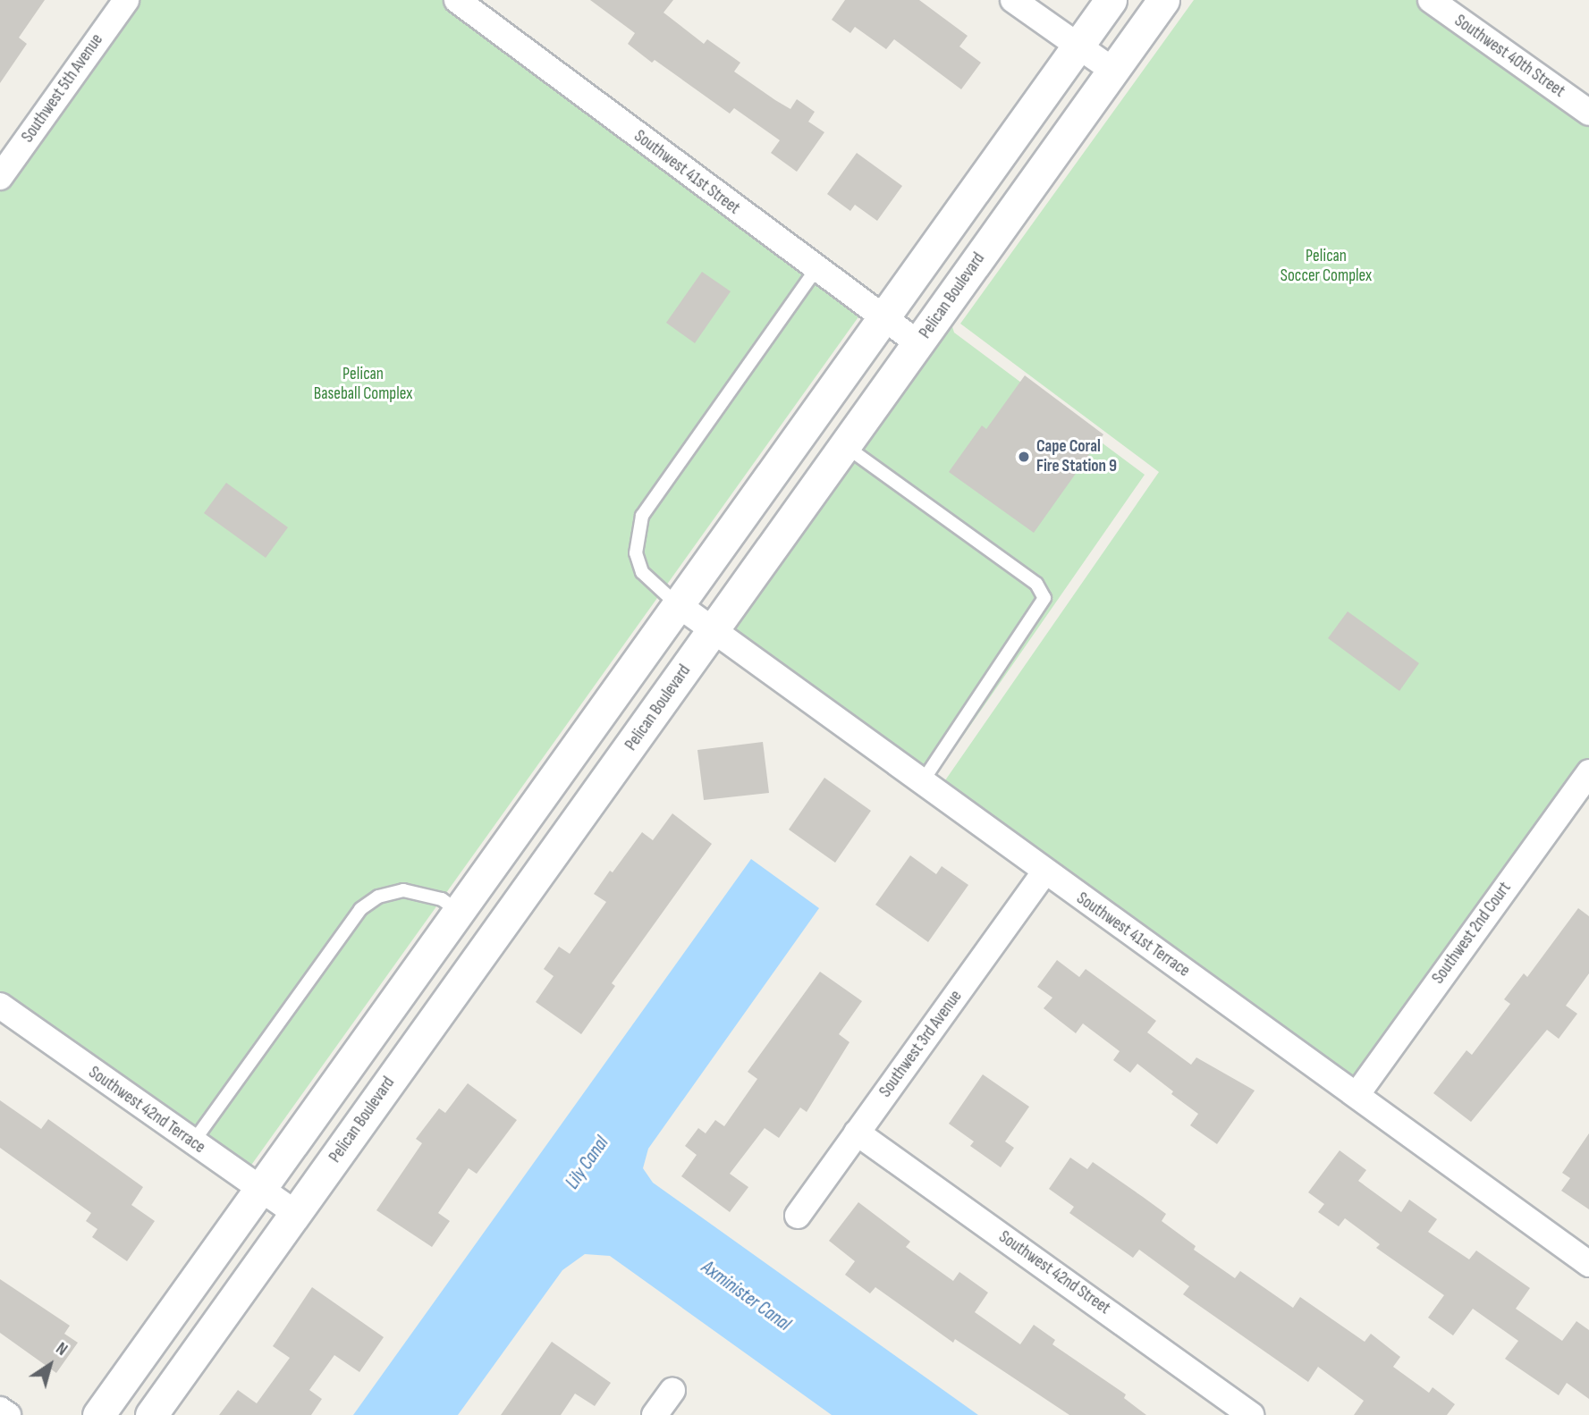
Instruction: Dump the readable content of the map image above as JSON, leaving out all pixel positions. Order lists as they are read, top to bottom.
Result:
{
  "streets": {
    "street": [
      "Southwest 40th Street",
      "Southwest 5th Avenue",
      "Southwest 41st Street",
      "Pelican Boulevard",
      "Southwest 2nd Court",
      "Southwest 41st Terrace",
      "Southwest 3rd Avenue",
      "Southwest 42nd Terrace",
      "Southwest 42nd Street"
    ]
  },
  "crossings": [
    ["Southwest 41st Street", "Pelican Boulevard"],
    ["Pelican Boulevard", "Southwest 41st Terrace"],
    ["Pelican Boulevard", "Southwest 42nd Terrace"],
    ["Southwest 2nd Court", "Southwest 41st Terrace"],
    ["Southwest 41st Terrace", "Southwest 3rd Avenue"],
    ["Southwest 3rd Avenue", "Southwest 42nd Street"]
  ],
  "water": ["Lily Canal", "Axminister Canal"],
  "parks": ["Pelican Soccer Complex", "Pelican Baseball Complex"],
  "places": ["Cape Coral Fire Station 9"],
  "north": "top right"
}
